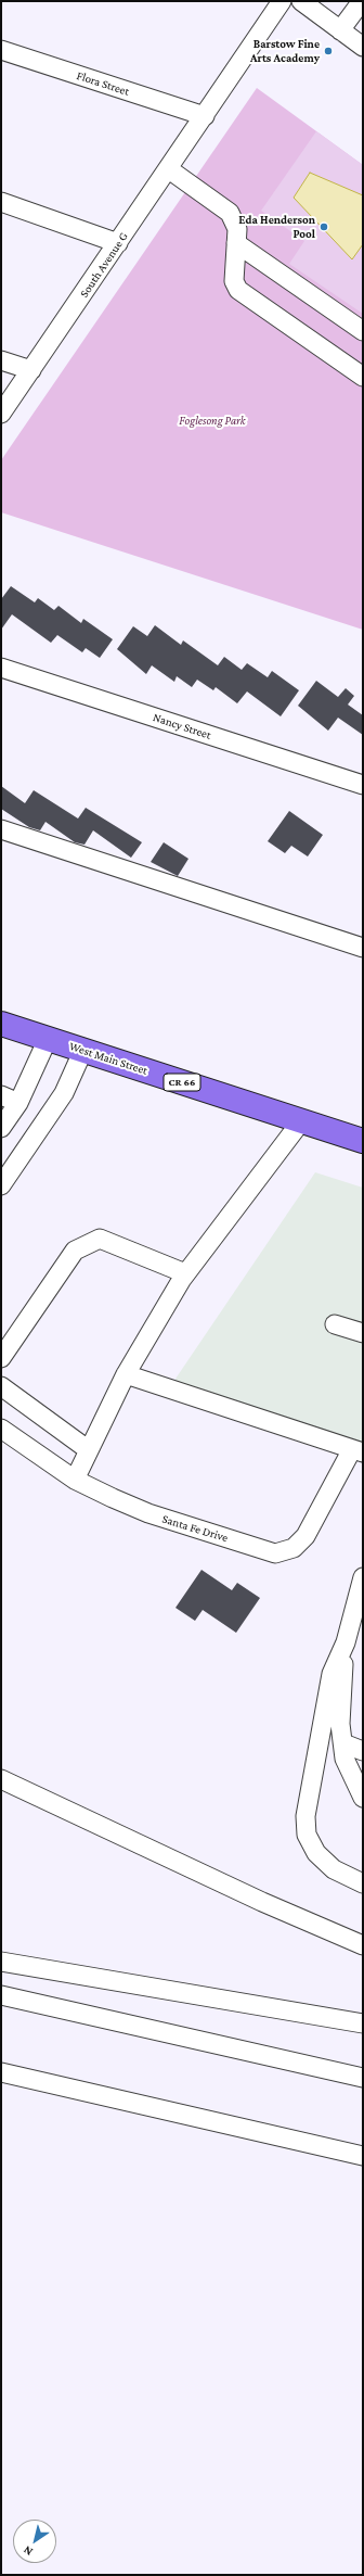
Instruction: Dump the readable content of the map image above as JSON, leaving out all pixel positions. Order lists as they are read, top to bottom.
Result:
{
  "streets": {
    "main road": ["West Main Street", "CR 66"],
    "street": [
      "Flora Street",
      "South Avenue G",
      "Nancy Street",
      "Santa Fe Drive"
    ]
  },
  "crossings": [
    ["Flora Street", "South Avenue G"]
  ],
  "parks": ["Foglesong Park"],
  "places": ["Barstow Fine Arts Academy", "Eda Henderson Pool"],
  "north": "bottom left"
}
